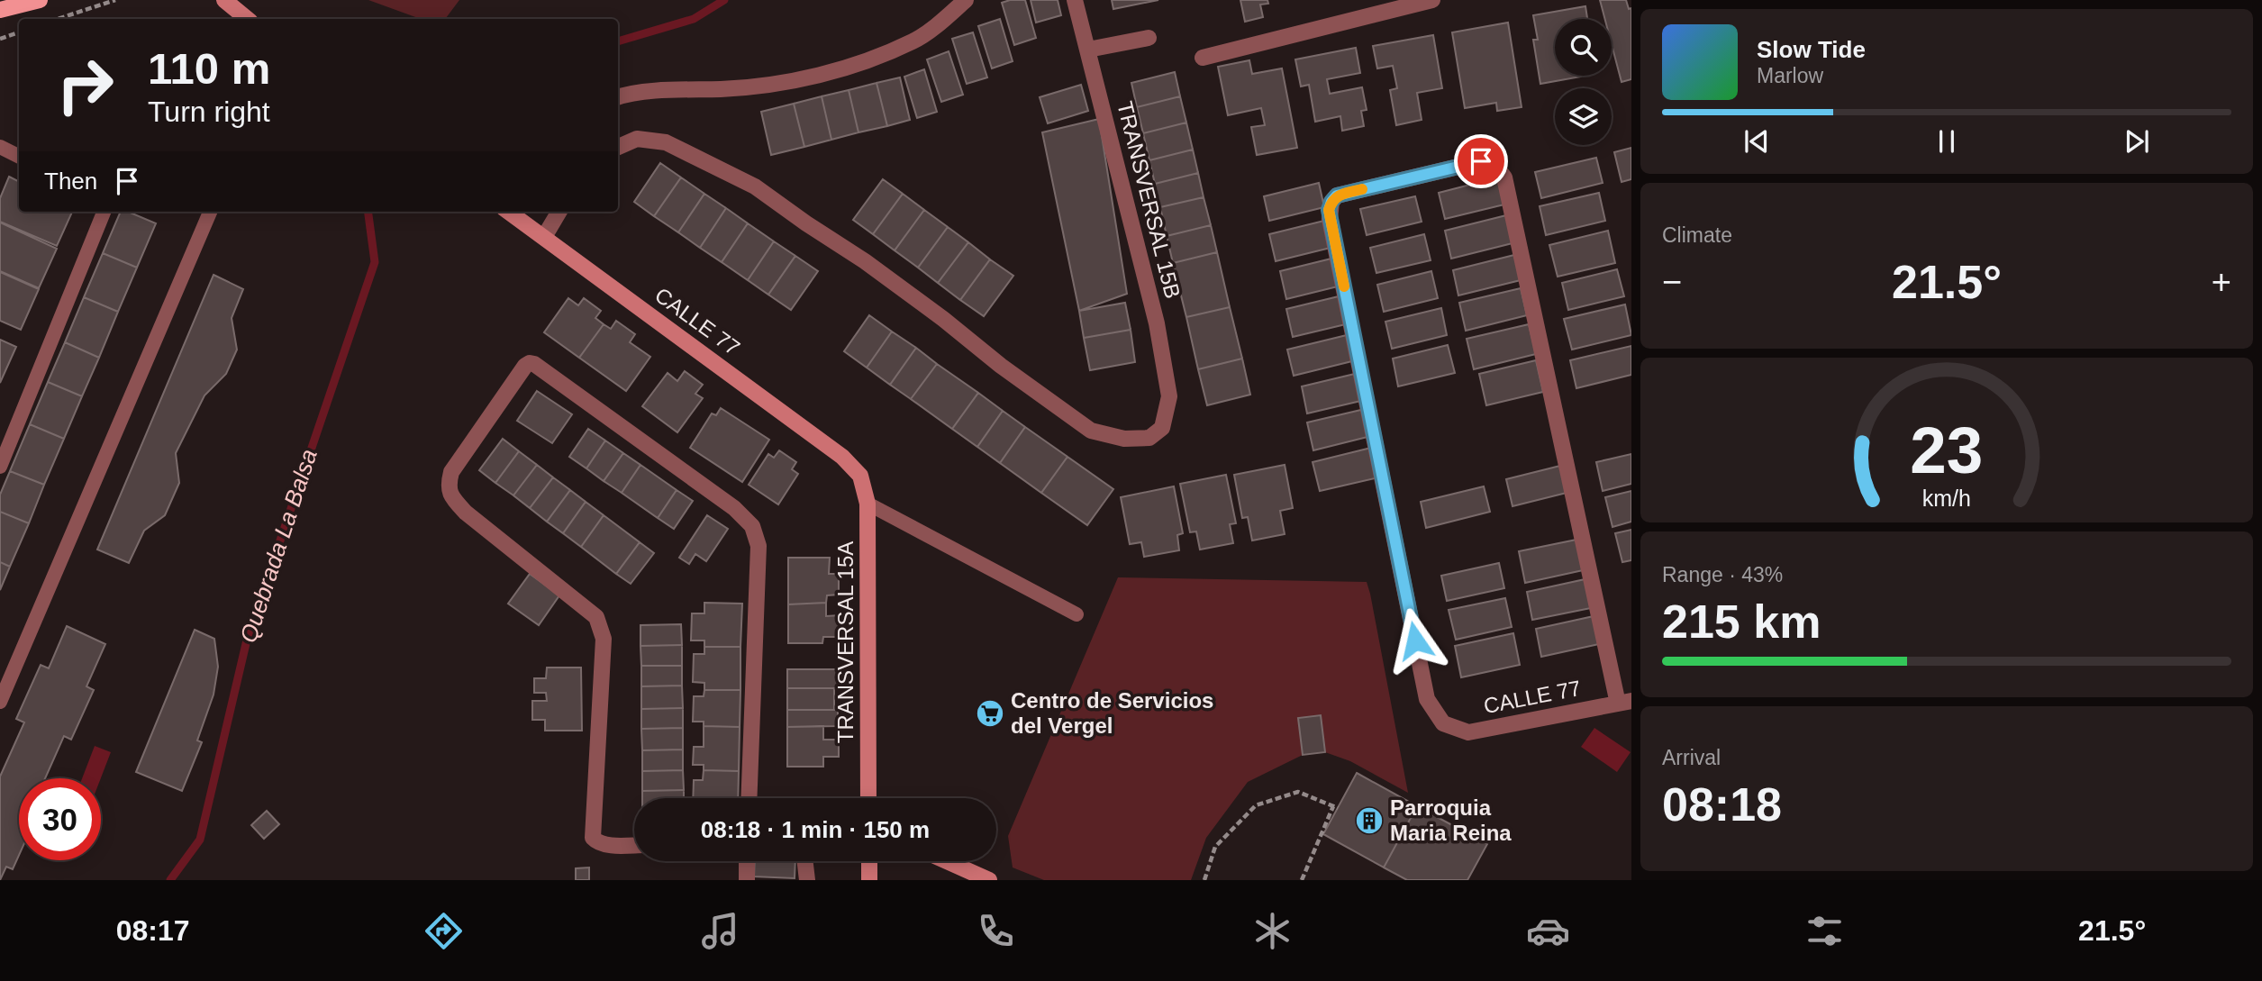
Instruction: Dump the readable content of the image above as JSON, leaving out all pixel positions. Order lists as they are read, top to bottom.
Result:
{
  "streets": {
    "street": ["TRANSVERSAL 15B", "CALLE 77", "TRANSVERSAL 15A"]
  },
  "crossings": [
    ["CALLE 77", "TRANSVERSAL 15A"]
  ],
  "water": ["Quebrada La Balsa"],
  "places": {
    "supermarket": ["Centro de Servicios del Vergel"],
    "building": ["Parroquia Maria Reina"]
  },
  "page": {
    "turn": ["110 m", "Turn right"],
    "song": ["Slow Tide", "Marlow"],
    "then": "Then",
    "tile": [
      "Climate",
      ["Range · 43%", "215 km"],
      ["Arrival", "08:18"]
    ],
    "heat": ["−", "21.5°", "+"],
    "limit": "30",
    "trip": "08:18 · 1 min · 150 m",
    "tabs": ["08:17", "21.5°"],
    "gauge": ["23", "km/h"]
  }
}
